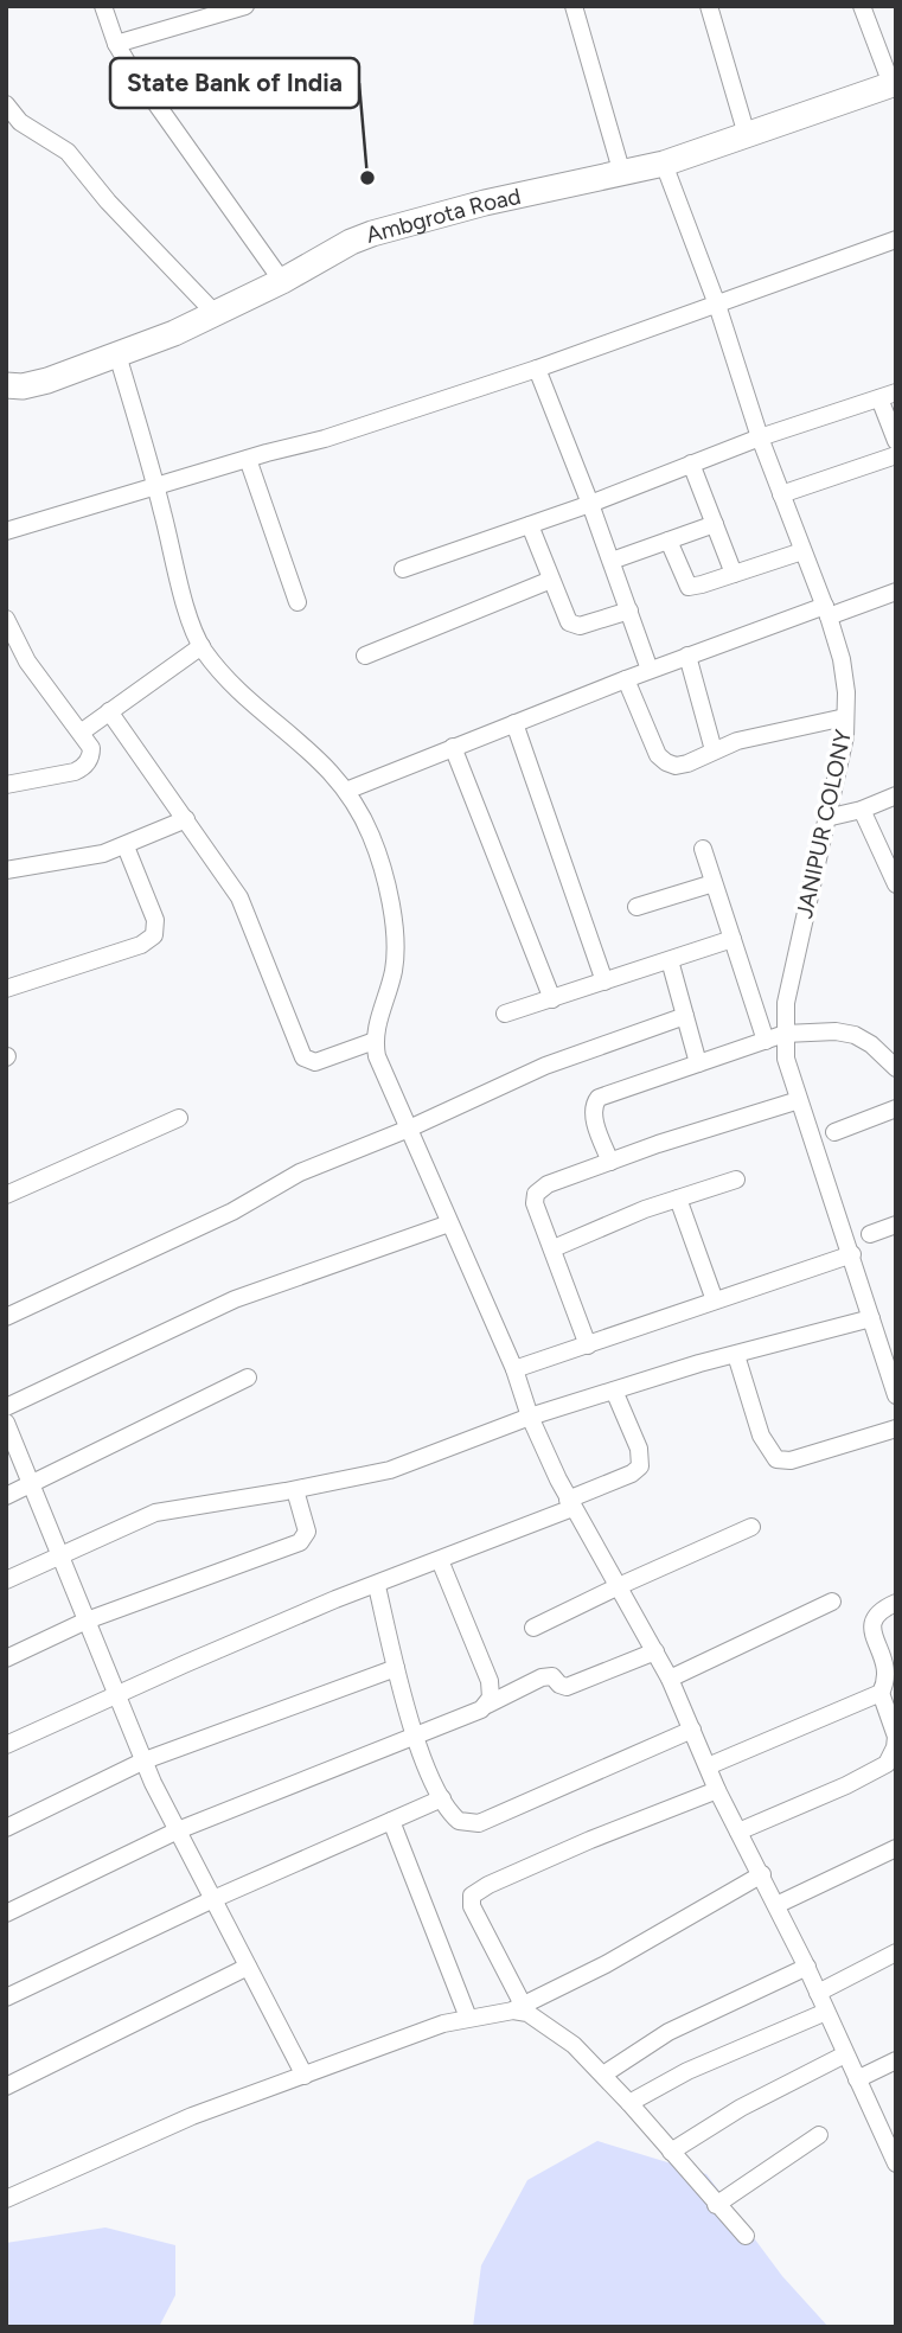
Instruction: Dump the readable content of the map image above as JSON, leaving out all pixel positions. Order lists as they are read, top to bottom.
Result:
{
  "streets": {
    "main road": ["Ambgrota Road"],
    "street": ["JANIPUR COLONY"]
  },
  "crossings": [
    ["Ambgrota Road", "JANIPUR COLONY"]
  ],
  "places": ["State Bank of India"]
}
